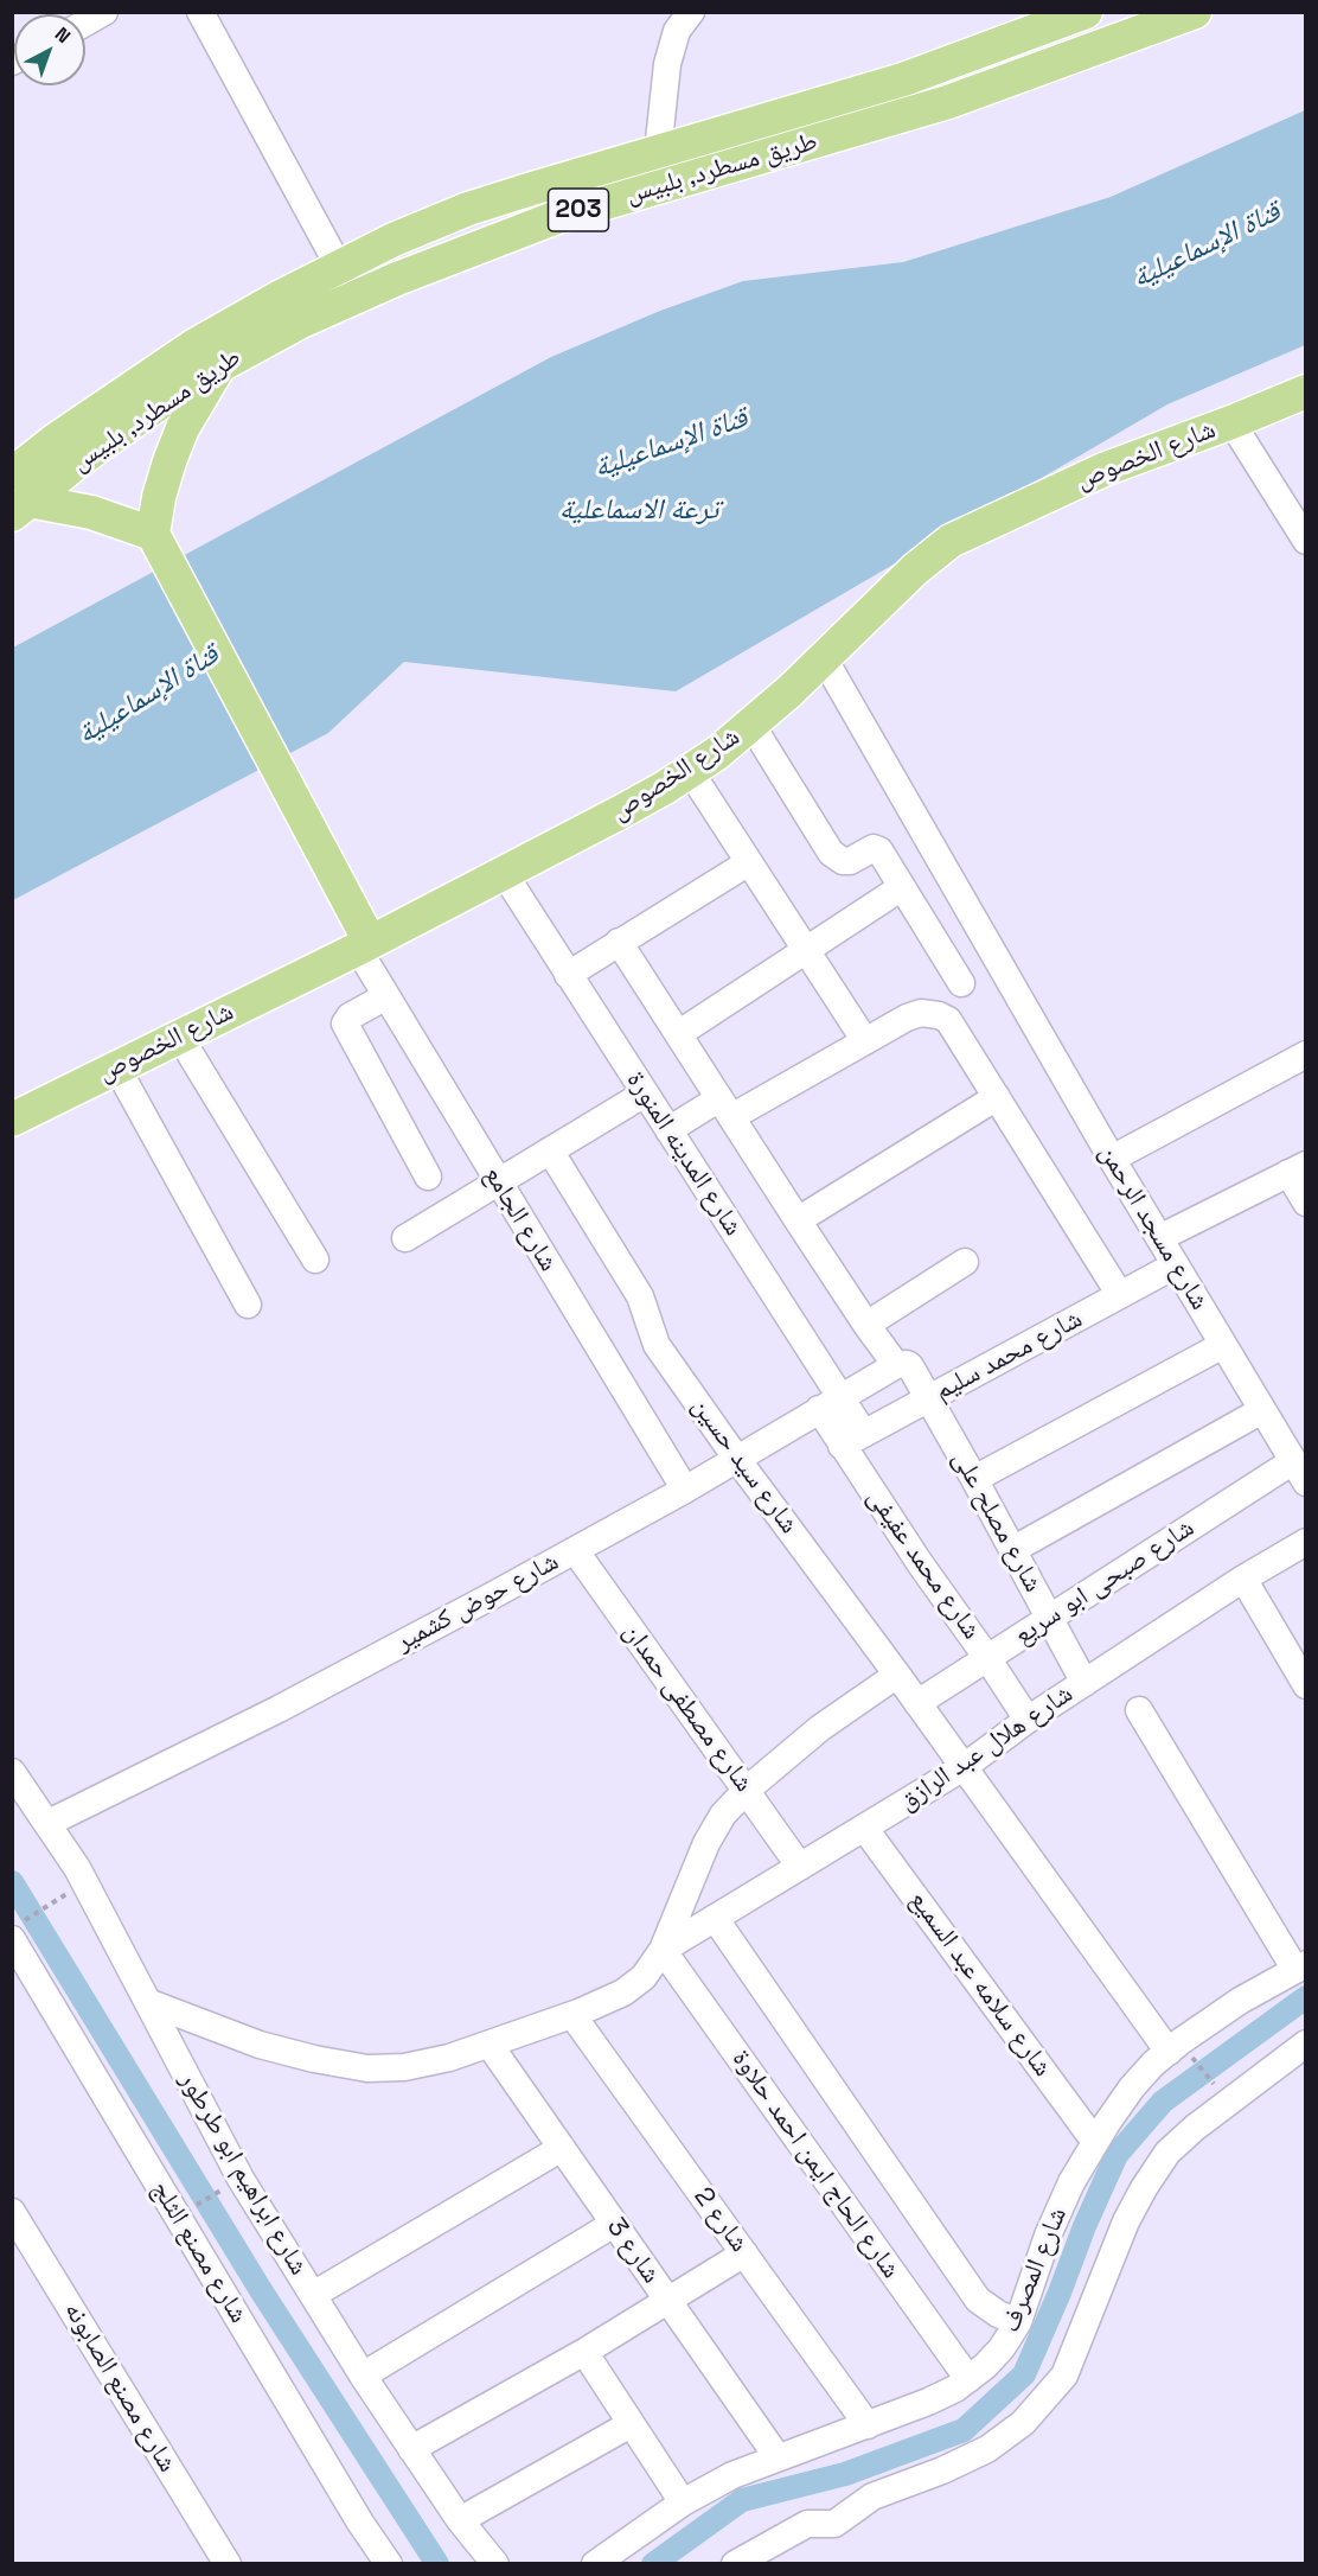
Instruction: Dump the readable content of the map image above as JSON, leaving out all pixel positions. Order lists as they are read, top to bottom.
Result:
{
  "streets": {
    "main road": ["طريق مسطرد, بلبيس", "203", "شارع الخصوص"],
    "street": [
      "شارع المدينه المنورة",
      "شارع الجامع",
      "شارع مسجد الرحمن",
      "شارع محمد سليم",
      "شارع سيد حسين",
      "شارع مصلح على",
      "شارع محمد عفيفى",
      "شارع صبحى ابو سريع",
      "شارع حوض كشمير",
      "شارع مصطفى حمدان",
      "شارع هلال عبد الرازق",
      "شارع سلامه عبد السميع",
      "شارع الحاج ايمن احمد حلاوة",
      "شارع ابراهيم ابو طرطور",
      "شارع 2",
      "شارع 3",
      "شارع مصنع الثلج",
      "شارع المصرف",
      "شارع مصنع الصابونه"
    ]
  },
  "crossings": [
    ["شارع الخصوص", "شارع المدينه المنورة"],
    ["شارع الخصوص", "شارع الجامع"],
    ["شارع الخصوص", "شارع مسجد الرحمن"],
    ["شارع المدينه المنورة", "شارع محمد عفيفى"],
    ["شارع المدينه المنورة", "شارع حوض كشمير"],
    ["شارع الجامع", "شارع حوض كشمير"],
    ["شارع مسجد الرحمن", "شارع محمد سليم"],
    ["شارع مسجد الرحمن", "شارع صبحى ابو سريع"],
    ["شارع محمد سليم", "شارع مصلح على"],
    ["شارع محمد سليم", "شارع محمد عفيفى"],
    ["شارع سيد حسين", "شارع صبحى ابو سريع"],
    ["شارع سيد حسين", "شارع حوض كشمير"],
    ["شارع سيد حسين", "شارع هلال عبد الرازق"],
    ["شارع مصلح على", "شارع صبحى ابو سريع"],
    ["شارع مصلح على", "شارع حوض كشمير"],
    ["شارع مصلح على", "شارع هلال عبد الرازق"],
    ["شارع محمد عفيفى", "شارع صبحى ابو سريع"],
    ["شارع محمد عفيفى", "شارع حوض كشمير"],
    ["شارع محمد عفيفى", "شارع هلال عبد الرازق"],
    ["شارع حوض كشمير", "شارع مصطفى حمدان"],
    ["شارع حوض كشمير", "شارع ابراهيم ابو طرطور"],
    ["شارع مصطفى حمدان", "شارع هلال عبد الرازق"],
    ["شارع هلال عبد الرازق", "شارع سلامه عبد السميع"],
    ["شارع هلال عبد الرازق", "شارع الحاج ايمن احمد حلاوة"],
    ["شارع سلامه عبد السميع", "شارع المصرف"],
    ["شارع الحاج ايمن احمد حلاوة", "شارع المصرف"],
    ["شارع 2", "شارع المصرف"],
    ["شارع 3", "شارع المصرف"]
  ],
  "water": ["قناة الإسماعيلية", "ترعة الاسماعلية"],
  "north": "top right"
}
